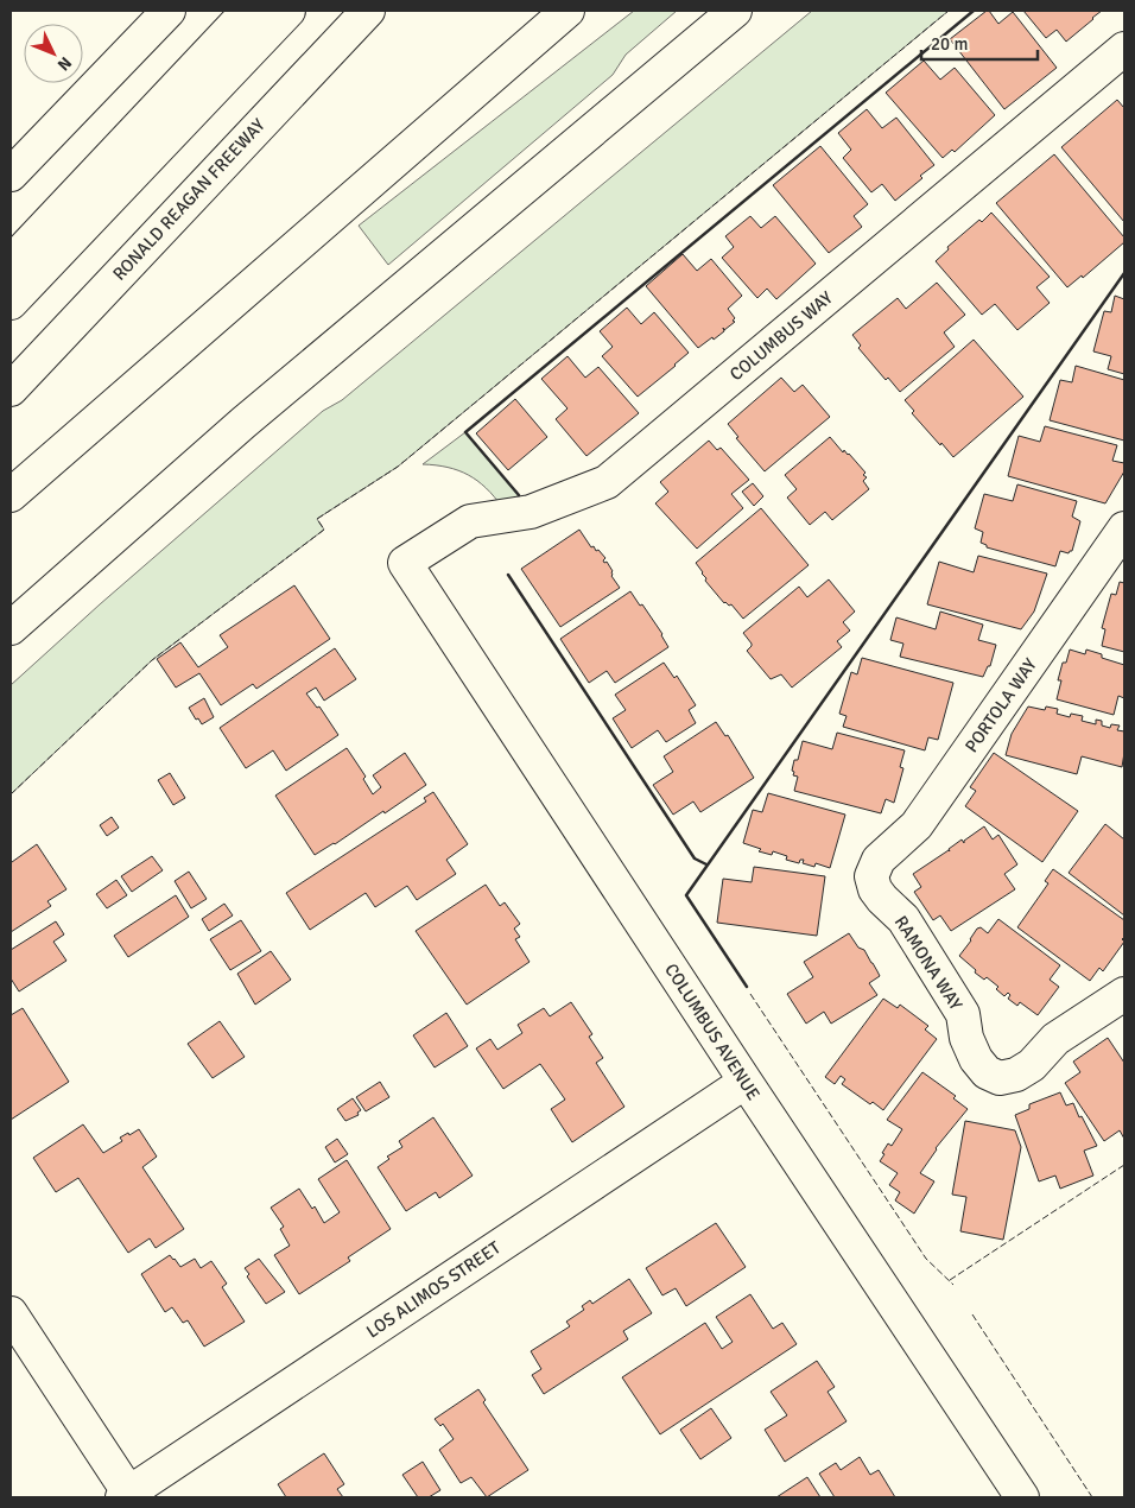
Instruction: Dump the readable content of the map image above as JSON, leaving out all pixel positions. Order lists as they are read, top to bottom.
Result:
{
  "streets": {
    "main road": [
      "RONALD REAGAN FREEWAY",
      "COLUMBUS WAY",
      "PORTOLA WAY",
      "RAMONA WAY",
      "COLUMBUS AVENUE",
      "LOS ALIMOS STREET"
    ]
  },
  "crossings": [
    ["COLUMBUS WAY", "COLUMBUS AVENUE"],
    ["PORTOLA WAY", "RAMONA WAY"],
    ["COLUMBUS AVENUE", "LOS ALIMOS STREET"]
  ],
  "scale_bar": "20 m",
  "north": "bottom right"
}
